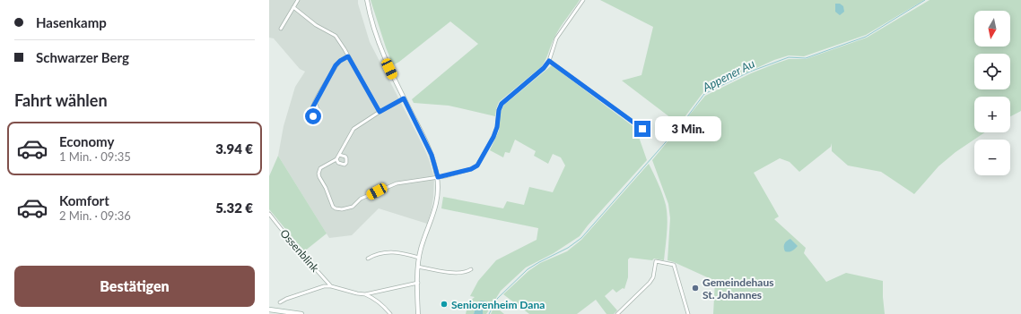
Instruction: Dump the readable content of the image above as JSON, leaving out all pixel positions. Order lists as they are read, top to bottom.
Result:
{
  "streets": {
    "street": ["Ossenblink"]
  },
  "water": ["Appener Au"],
  "places": ["Gemeindehaus St. Johannes", "Seniorenheim Dana"],
  "north": "bottom",
  "page": {
    "banner": ["Hasenkamp", "Schwarzer Berg"],
    "map_buttons": ["+", "−"],
    "heading": "Fahrt wählen",
    "bubble": "3 Min.",
    "list": [
      {
        "name": "Economy",
        "note": "1 Min. · 09:35",
        "value": "3.94 €"
      },
      {
        "name": "Komfort",
        "note": "2 Min. · 09:36",
        "value": "5.32 €"
      }
    ],
    "buttons": "Bestätigen"
  }
}
